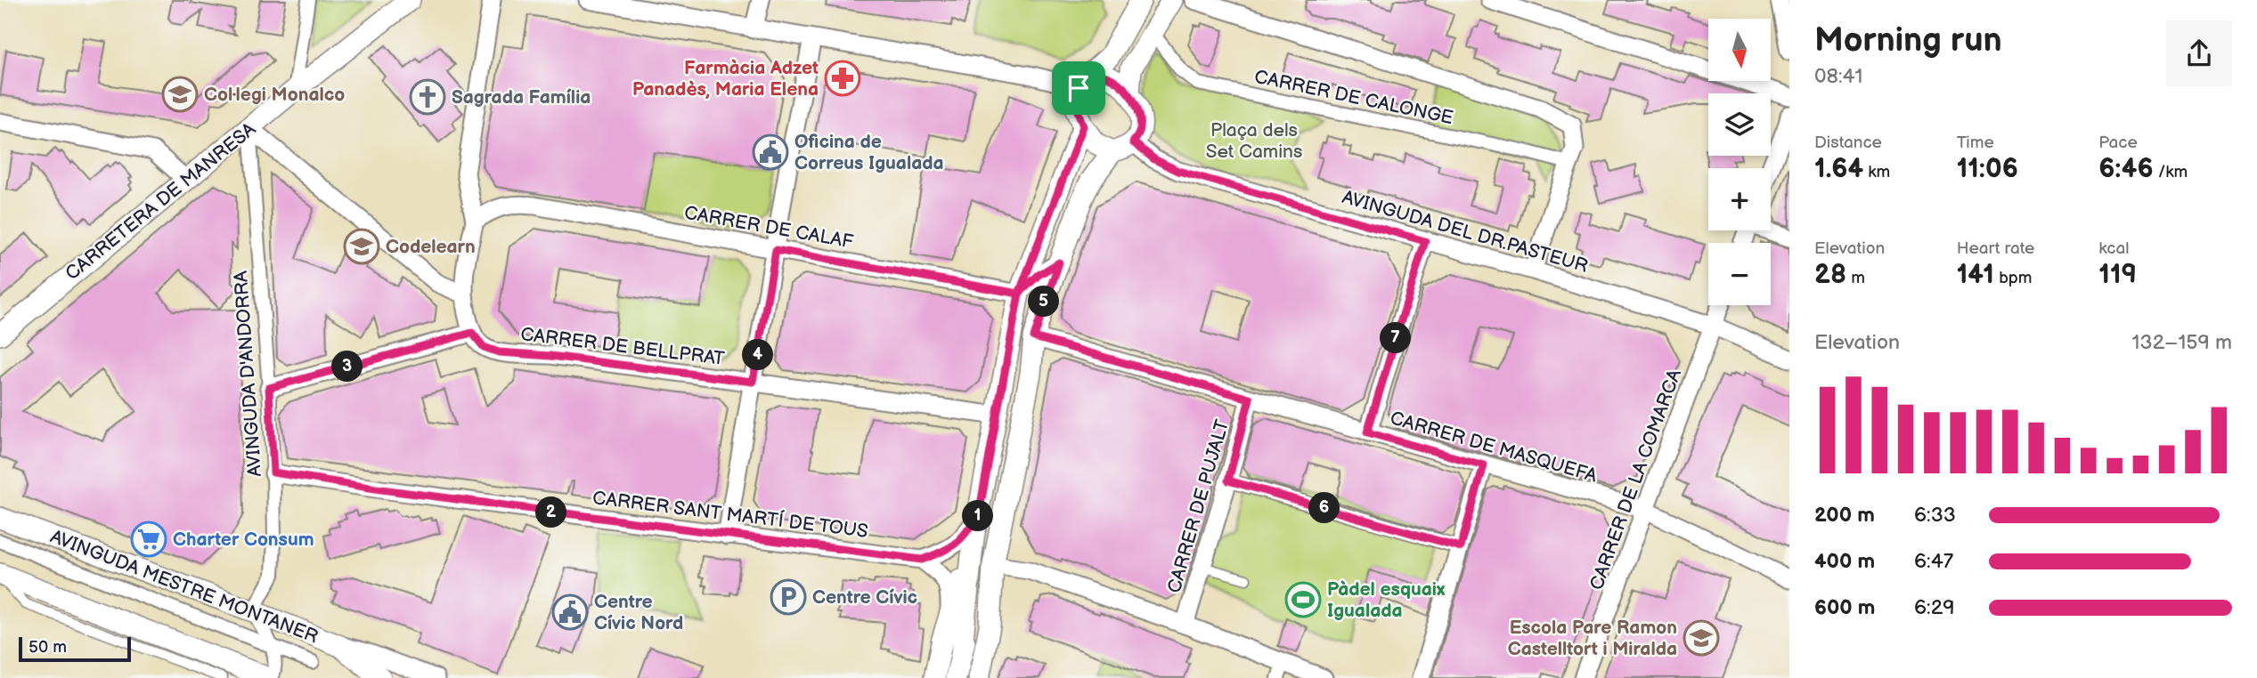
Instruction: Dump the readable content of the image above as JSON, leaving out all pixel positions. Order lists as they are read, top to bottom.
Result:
{
  "streets": {
    "street": [
      "CARRER DE CALONGE",
      "CARRETERA DE MANRESA",
      "CARRER DE CALAF",
      "AVINGUDA DEL DR.PASTEUR",
      "CARRER DE BELLPRAT",
      "AVINGUDA D'ANDORRA",
      "CARRER DE MASQUEFA",
      "CARRER DE LA COMARCA",
      "CARRER DE PUJALT",
      "CARRER SANT MARTÍ DE TOUS",
      "AVINGUDA MESTRE MONTANER"
    ]
  },
  "crossings": [
    ["CARRETERA DE MANRESA", "AVINGUDA D'ANDORRA"],
    ["AVINGUDA DEL DR.PASTEUR", "CARRER DE LA COMARCA"],
    ["AVINGUDA D'ANDORRA", "CARRER SANT MARTÍ DE TOUS"],
    ["AVINGUDA D'ANDORRA", "AVINGUDA MESTRE MONTANER"],
    ["CARRER DE MASQUEFA", "CARRER DE LA COMARCA"],
    ["CARRER DE MASQUEFA", "CARRER DE PUJALT"]
  ],
  "parks": ["Plaça dels Set Camins"],
  "places": {
    "pharmacy": ["Farmàcia Adzet Panadès, Maria Elena"],
    "school or university": ["Col·legi Monalco", "Codelearn", "Escola Pare Ramon Castelltort i Miralda"],
    "church": ["Sagrada Família"],
    "public building": ["Oficina de Correus Igualada", "Centre Cívic Nord"],
    "supermarket": ["Charter Consum"],
    "parking": ["Centre Cívic"],
    "sports": ["Pàdel esquaix Igualada"]
  },
  "scale_bar": "50 m",
  "north": "bottom",
  "page": {
    "heading": ["Morning run", "08:41"],
    "map_buttons": ["+", "−"],
    "stats": [
      ["Distance", "1.64 km"],
      ["Time", "11:06"],
      ["Pace", "6:46 /km"],
      ["Elevation", "28 m"],
      ["Heart rate", "141 bpm"],
      ["kcal", "119"]
    ],
    "pins": [
      "5",
      "7",
      "4",
      "3",
      "6",
      "2",
      "1"
    ],
    "chart": ["Elevation", "132–159 m"],
    "list": [
      {
        "name": "200 m",
        "note": "6:33"
      },
      {
        "name": "400 m",
        "note": "6:47"
      },
      {
        "name": "600 m",
        "note": "6:29"
      }
    ],
    "scale": "50 m"
  }
}
